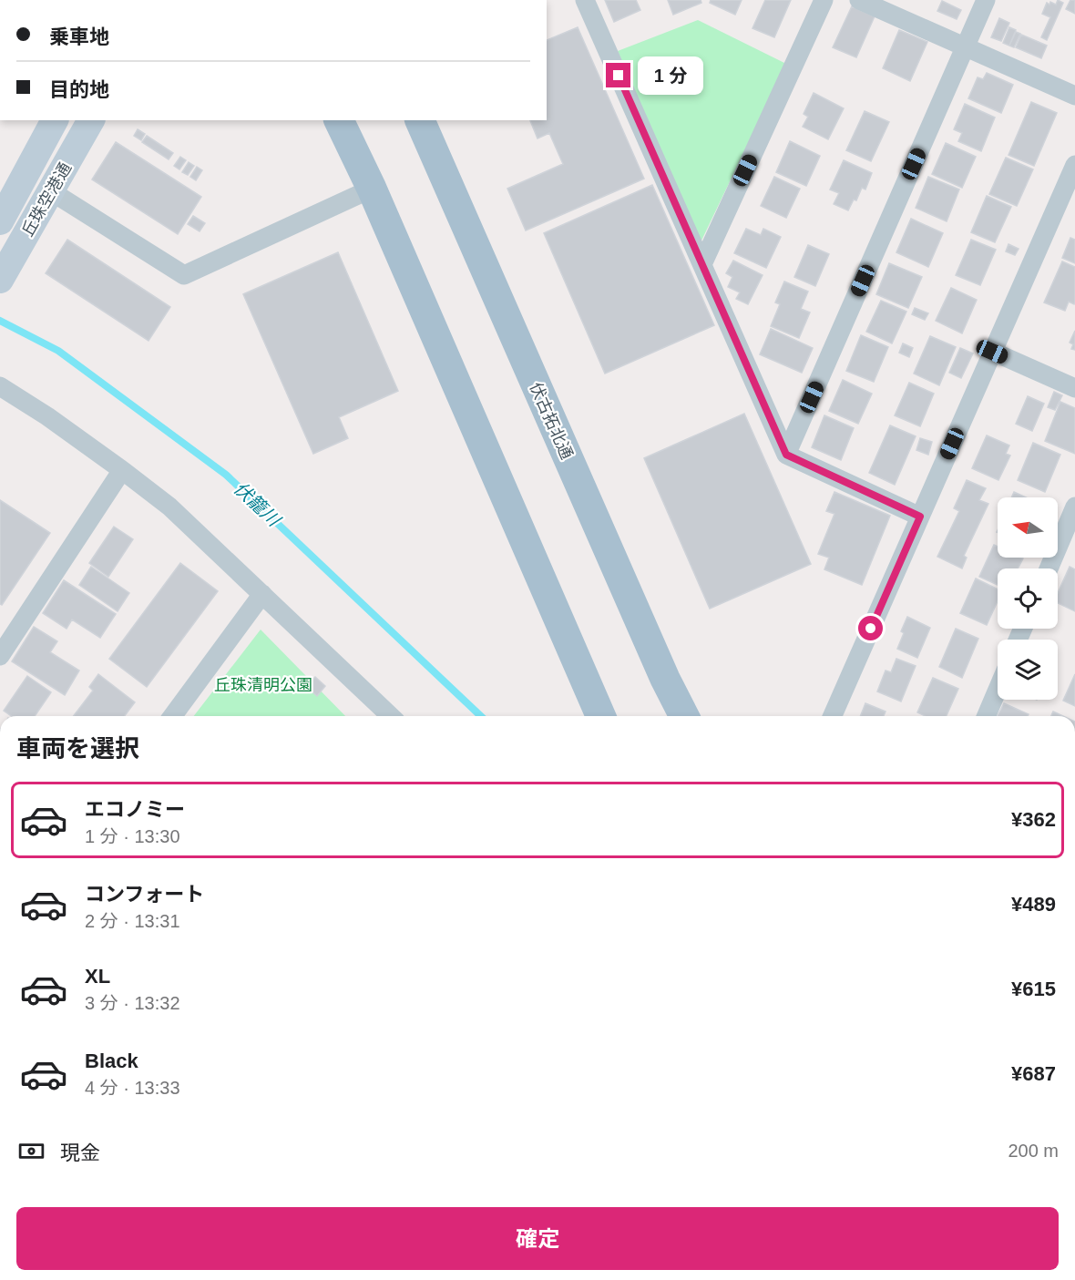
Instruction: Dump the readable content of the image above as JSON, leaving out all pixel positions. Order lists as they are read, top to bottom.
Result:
{
  "streets": {
    "main road": ["丘珠空港通", "伏古拓北通"]
  },
  "water": ["伏籠川"],
  "parks": ["丘珠清明公園"],
  "north": "left",
  "page": {
    "banner": ["乗車地", "目的地"],
    "bubble": "1 分",
    "heading": "車両を選択",
    "list": [
      {
        "name": "エコノミー",
        "note": "1 分 · 13:30",
        "value": "¥362"
      },
      {
        "name": "コンフォート",
        "note": "2 分 · 13:31",
        "value": "¥489"
      },
      {
        "name": "XL",
        "note": "3 分 · 13:32",
        "value": "¥615"
      },
      {
        "name": "Black",
        "note": "4 分 · 13:33",
        "value": "¥687"
      }
    ],
    "pay": ["現金", "200 m"],
    "buttons": "確定"
  }
}
